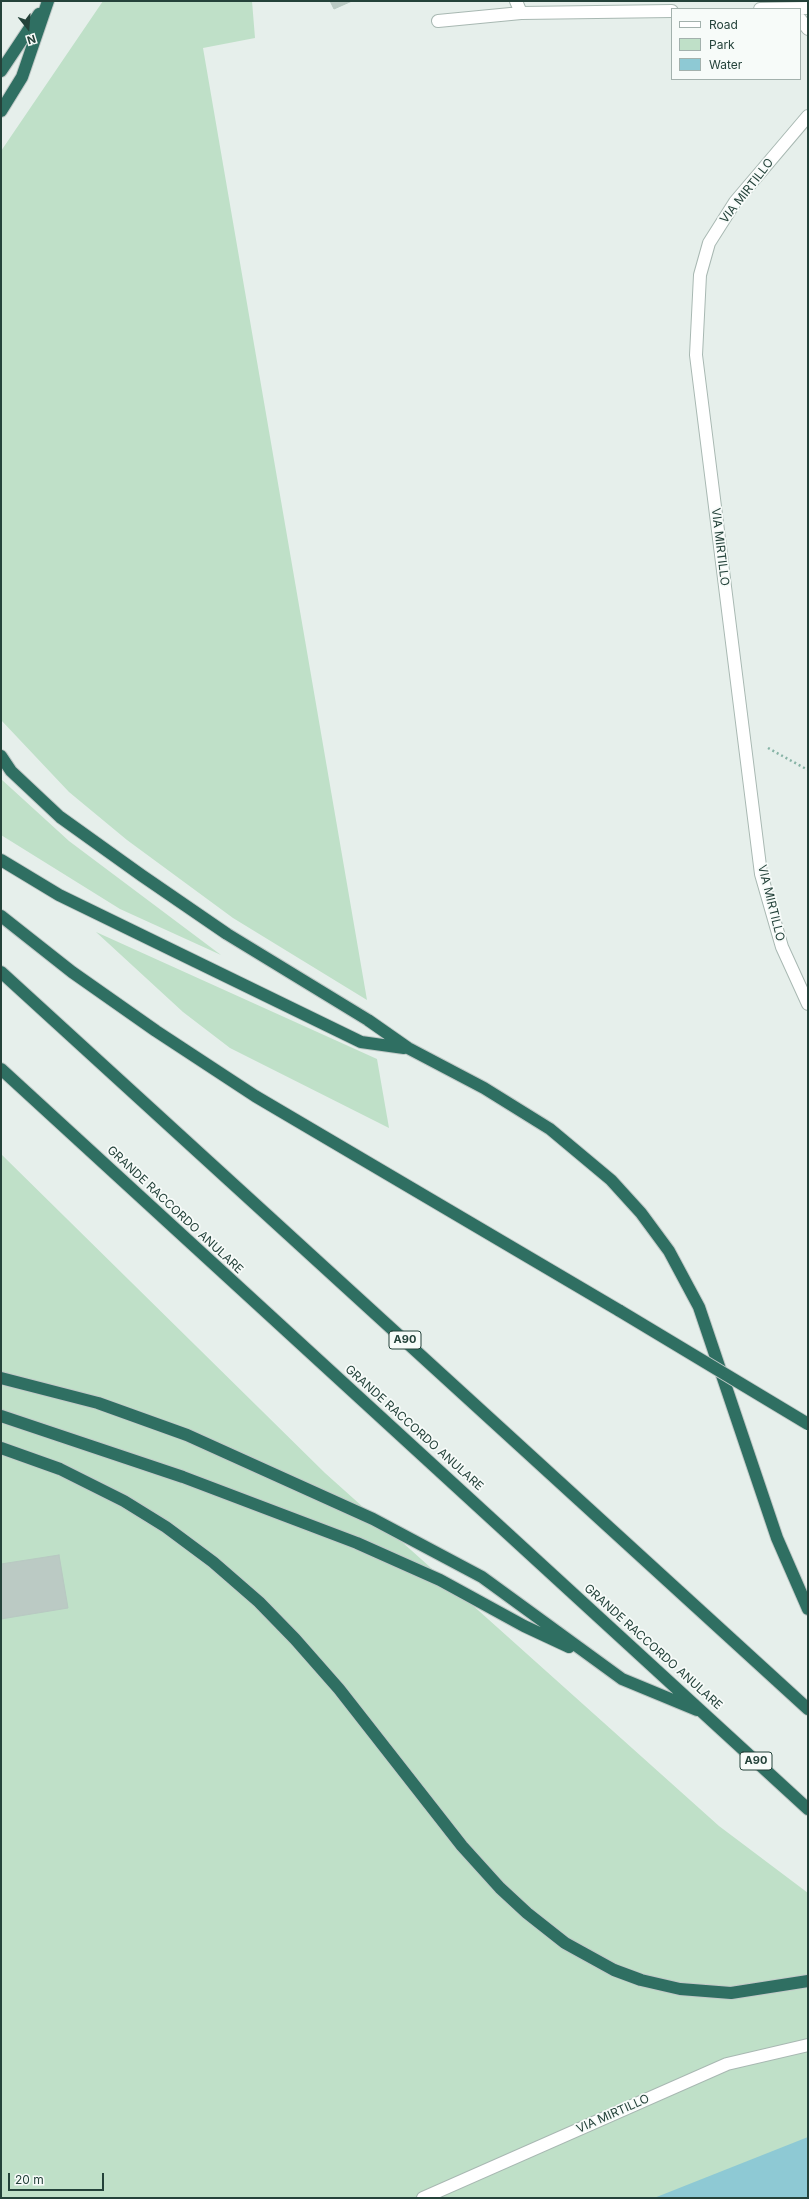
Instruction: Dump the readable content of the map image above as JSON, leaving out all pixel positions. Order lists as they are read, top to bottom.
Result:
{
  "streets": {
    "highway": ["GRANDE RACCORDO ANULARE", "A90"],
    "street": ["VIA MIRTILLO"]
  },
  "legend": ["Road", "Park", "Water"],
  "scale_bar": "20 m",
  "north": "bottom"
}
